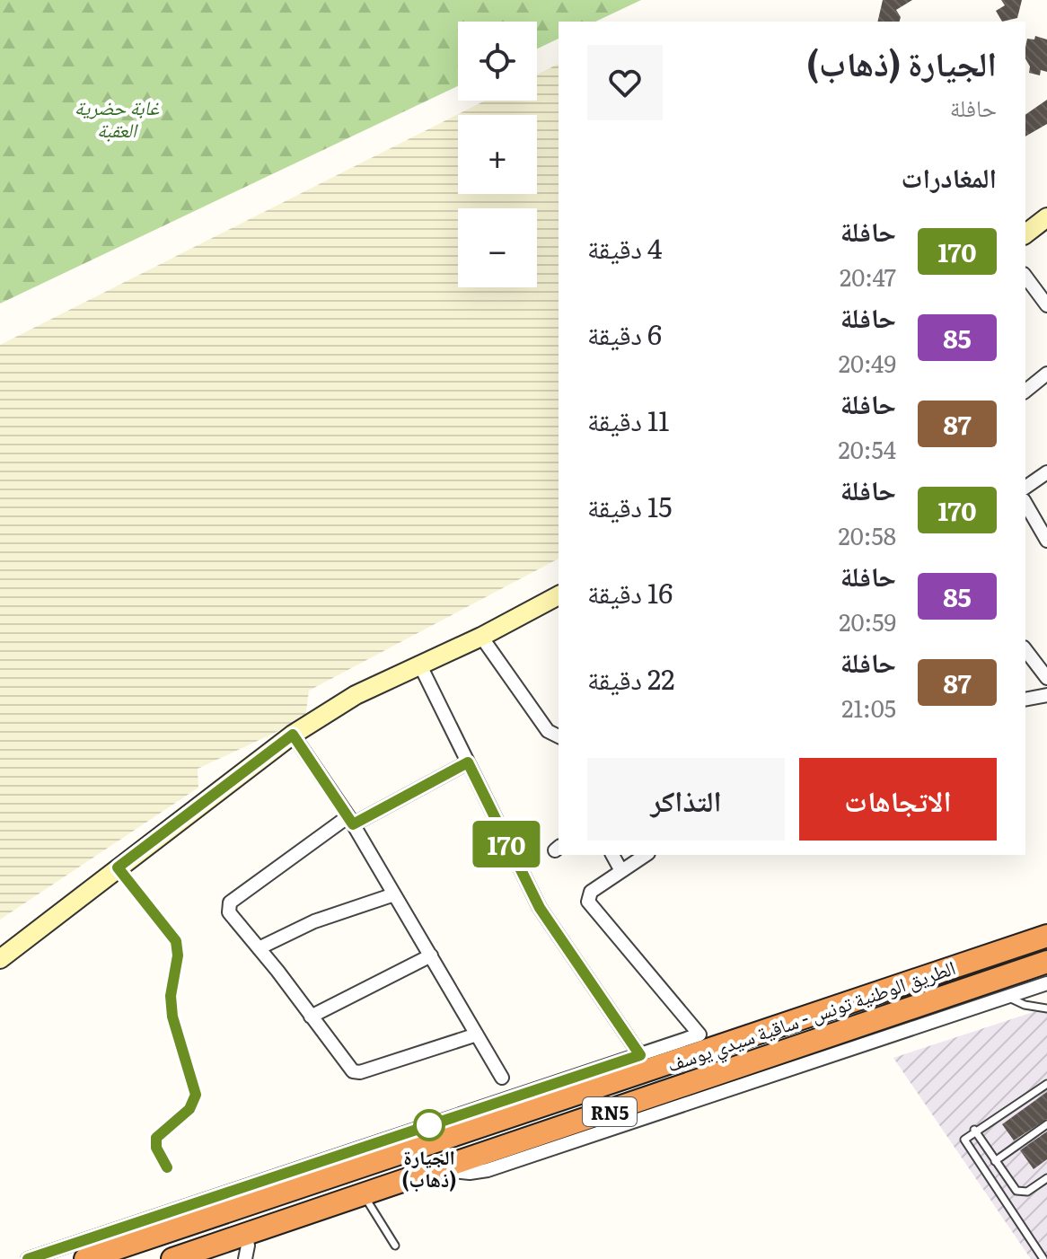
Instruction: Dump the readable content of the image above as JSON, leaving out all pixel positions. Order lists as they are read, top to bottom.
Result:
{
  "streets": {
    "highway": ["الطريق الوطنية تونس - ساقية سيدي يوسف", "RN5"]
  },
  "parks": ["غابة حضرية العقبة"],
  "places": ["الجيارة (ذهاب)"],
  "lines": ["bus line 170"],
  "page": {
    "on_map": "170",
    "map_buttons": ["+", "−"],
    "heading": [
      ["الجيارة (ذهاب)", "حافلة"],
      "المغادرات"
    ],
    "list": [
      {
        "mark": "170",
        "name": "حافلة",
        "note": "20:47",
        "value": "4 دقيقة"
      },
      {
        "mark": "85",
        "name": "حافلة",
        "note": "20:49",
        "value": "6 دقيقة"
      },
      {
        "mark": "87",
        "name": "حافلة",
        "note": "20:54",
        "value": "11 دقيقة"
      },
      {
        "mark": "170",
        "name": "حافلة",
        "note": "20:58",
        "value": "15 دقيقة"
      },
      {
        "mark": "85",
        "name": "حافلة",
        "note": "20:59",
        "value": "16 دقيقة"
      },
      {
        "mark": "87",
        "name": "حافلة",
        "note": "21:05",
        "value": "22 دقيقة"
      }
    ],
    "buttons": ["الاتجاهات", "التذاكر"]
  }
}
